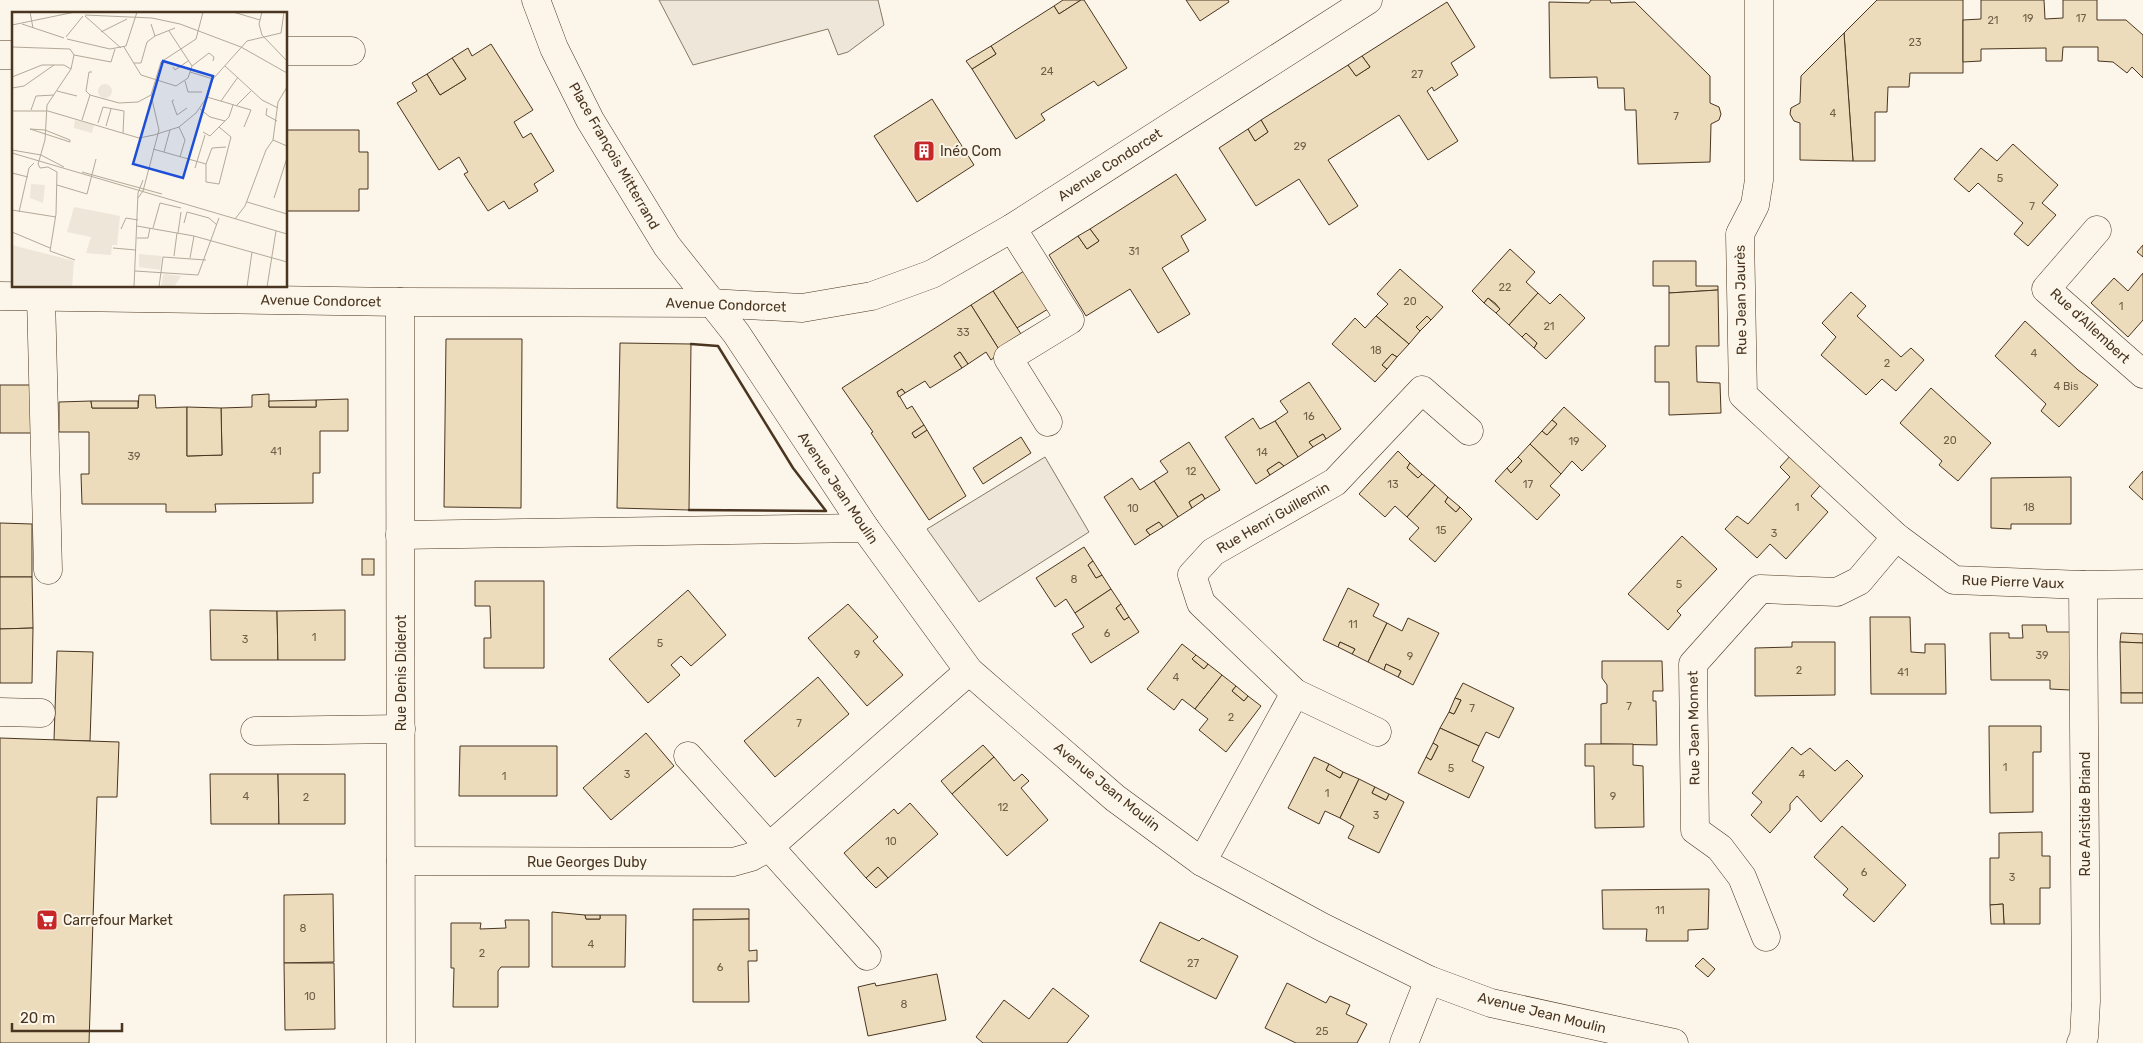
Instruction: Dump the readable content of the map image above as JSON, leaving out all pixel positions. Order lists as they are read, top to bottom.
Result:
{
  "streets": {
    "street": [
      "Place François Mitterrand",
      "Avenue Condorcet",
      "Rue Jean Jaurès",
      "Rue d'Allembert",
      "Avenue Jean Moulin",
      "Rue Henri Guillemin",
      "Rue Pierre Vaux",
      "Rue Denis Diderot",
      "Rue Jean Monnet",
      "Rue Aristide Briand",
      "Rue Georges Duby"
    ]
  },
  "crossings": [
    ["Place François Mitterrand", "Avenue Condorcet"],
    ["Place François Mitterrand", "Avenue Jean Moulin"],
    ["Avenue Condorcet", "Avenue Jean Moulin"],
    ["Avenue Condorcet", "Rue Denis Diderot"],
    ["Rue Jean Jaurès", "Rue Pierre Vaux"],
    ["Rue Jean Jaurès", "Rue Jean Monnet"],
    ["Avenue Jean Moulin", "Rue Georges Duby"],
    ["Rue Pierre Vaux", "Rue Jean Monnet"],
    ["Rue Pierre Vaux", "Rue Aristide Briand"],
    ["Rue Denis Diderot", "Rue Georges Duby"]
  ],
  "places": {
    "building": ["Inéo Com"],
    "supermarket": ["Carrefour Market"]
  },
  "house_numbers": [
    "19",
    "17",
    "21",
    "23",
    "24",
    "27",
    "4",
    "7",
    "29",
    "5",
    "7",
    "31",
    "22",
    "20",
    "1",
    "21",
    "33",
    "18",
    "4",
    "2",
    "4 Bis",
    "16",
    "20",
    "19",
    "41",
    "14",
    "39",
    "12",
    "13",
    "17",
    "1",
    "18",
    "10",
    "15",
    "3",
    "8",
    "5",
    "11",
    "6",
    "1",
    "3",
    "5",
    "9",
    "39",
    "9",
    "2",
    "41",
    "4",
    "7",
    "7",
    "2",
    "7",
    "1",
    "5",
    "3",
    "4",
    "1",
    "1",
    "4",
    "9",
    "2",
    "12",
    "3",
    "10",
    "6",
    "3",
    "11",
    "8",
    "4",
    "2",
    "27",
    "6",
    "10",
    "8",
    "25"
  ],
  "scale_bar": "20 m"
}
